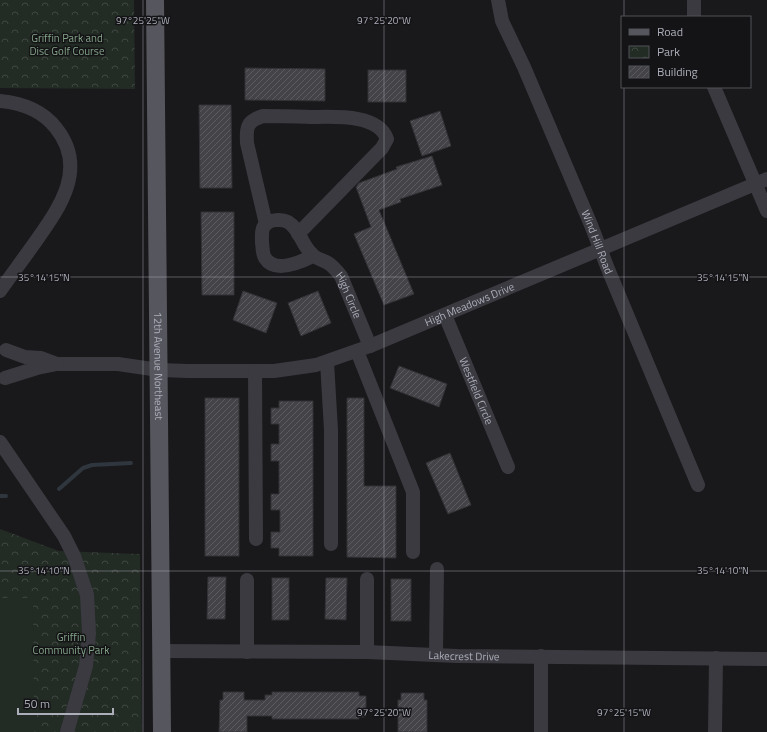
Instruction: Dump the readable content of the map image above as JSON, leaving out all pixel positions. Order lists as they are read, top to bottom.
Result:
{
  "streets": {
    "main road": ["12th Avenue Northeast"],
    "street": [
      "Wind Hill Road",
      "High Circle",
      "High Meadows Drive",
      "Westfield Circle",
      "Lakecrest Drive"
    ]
  },
  "crossings": [
    ["Wind Hill Road", "High Meadows Drive"],
    ["High Circle", "High Meadows Drive"],
    ["High Meadows Drive", "12th Avenue Northeast"],
    ["High Meadows Drive", "Westfield Circle"],
    ["12th Avenue Northeast", "Lakecrest Drive"]
  ],
  "parks": ["Griffin Park and Disc Golf Course", "Griffin Community Park"],
  "legend": ["Road", "Park", "Building"],
  "scale_bar": "50 m",
  "coordinates": [
    "97°25'25\"W",
    "97°25'20\"W",
    "35°14'15\"N",
    "35°14'10\"N",
    "97°25'15\"W"
  ]
}
